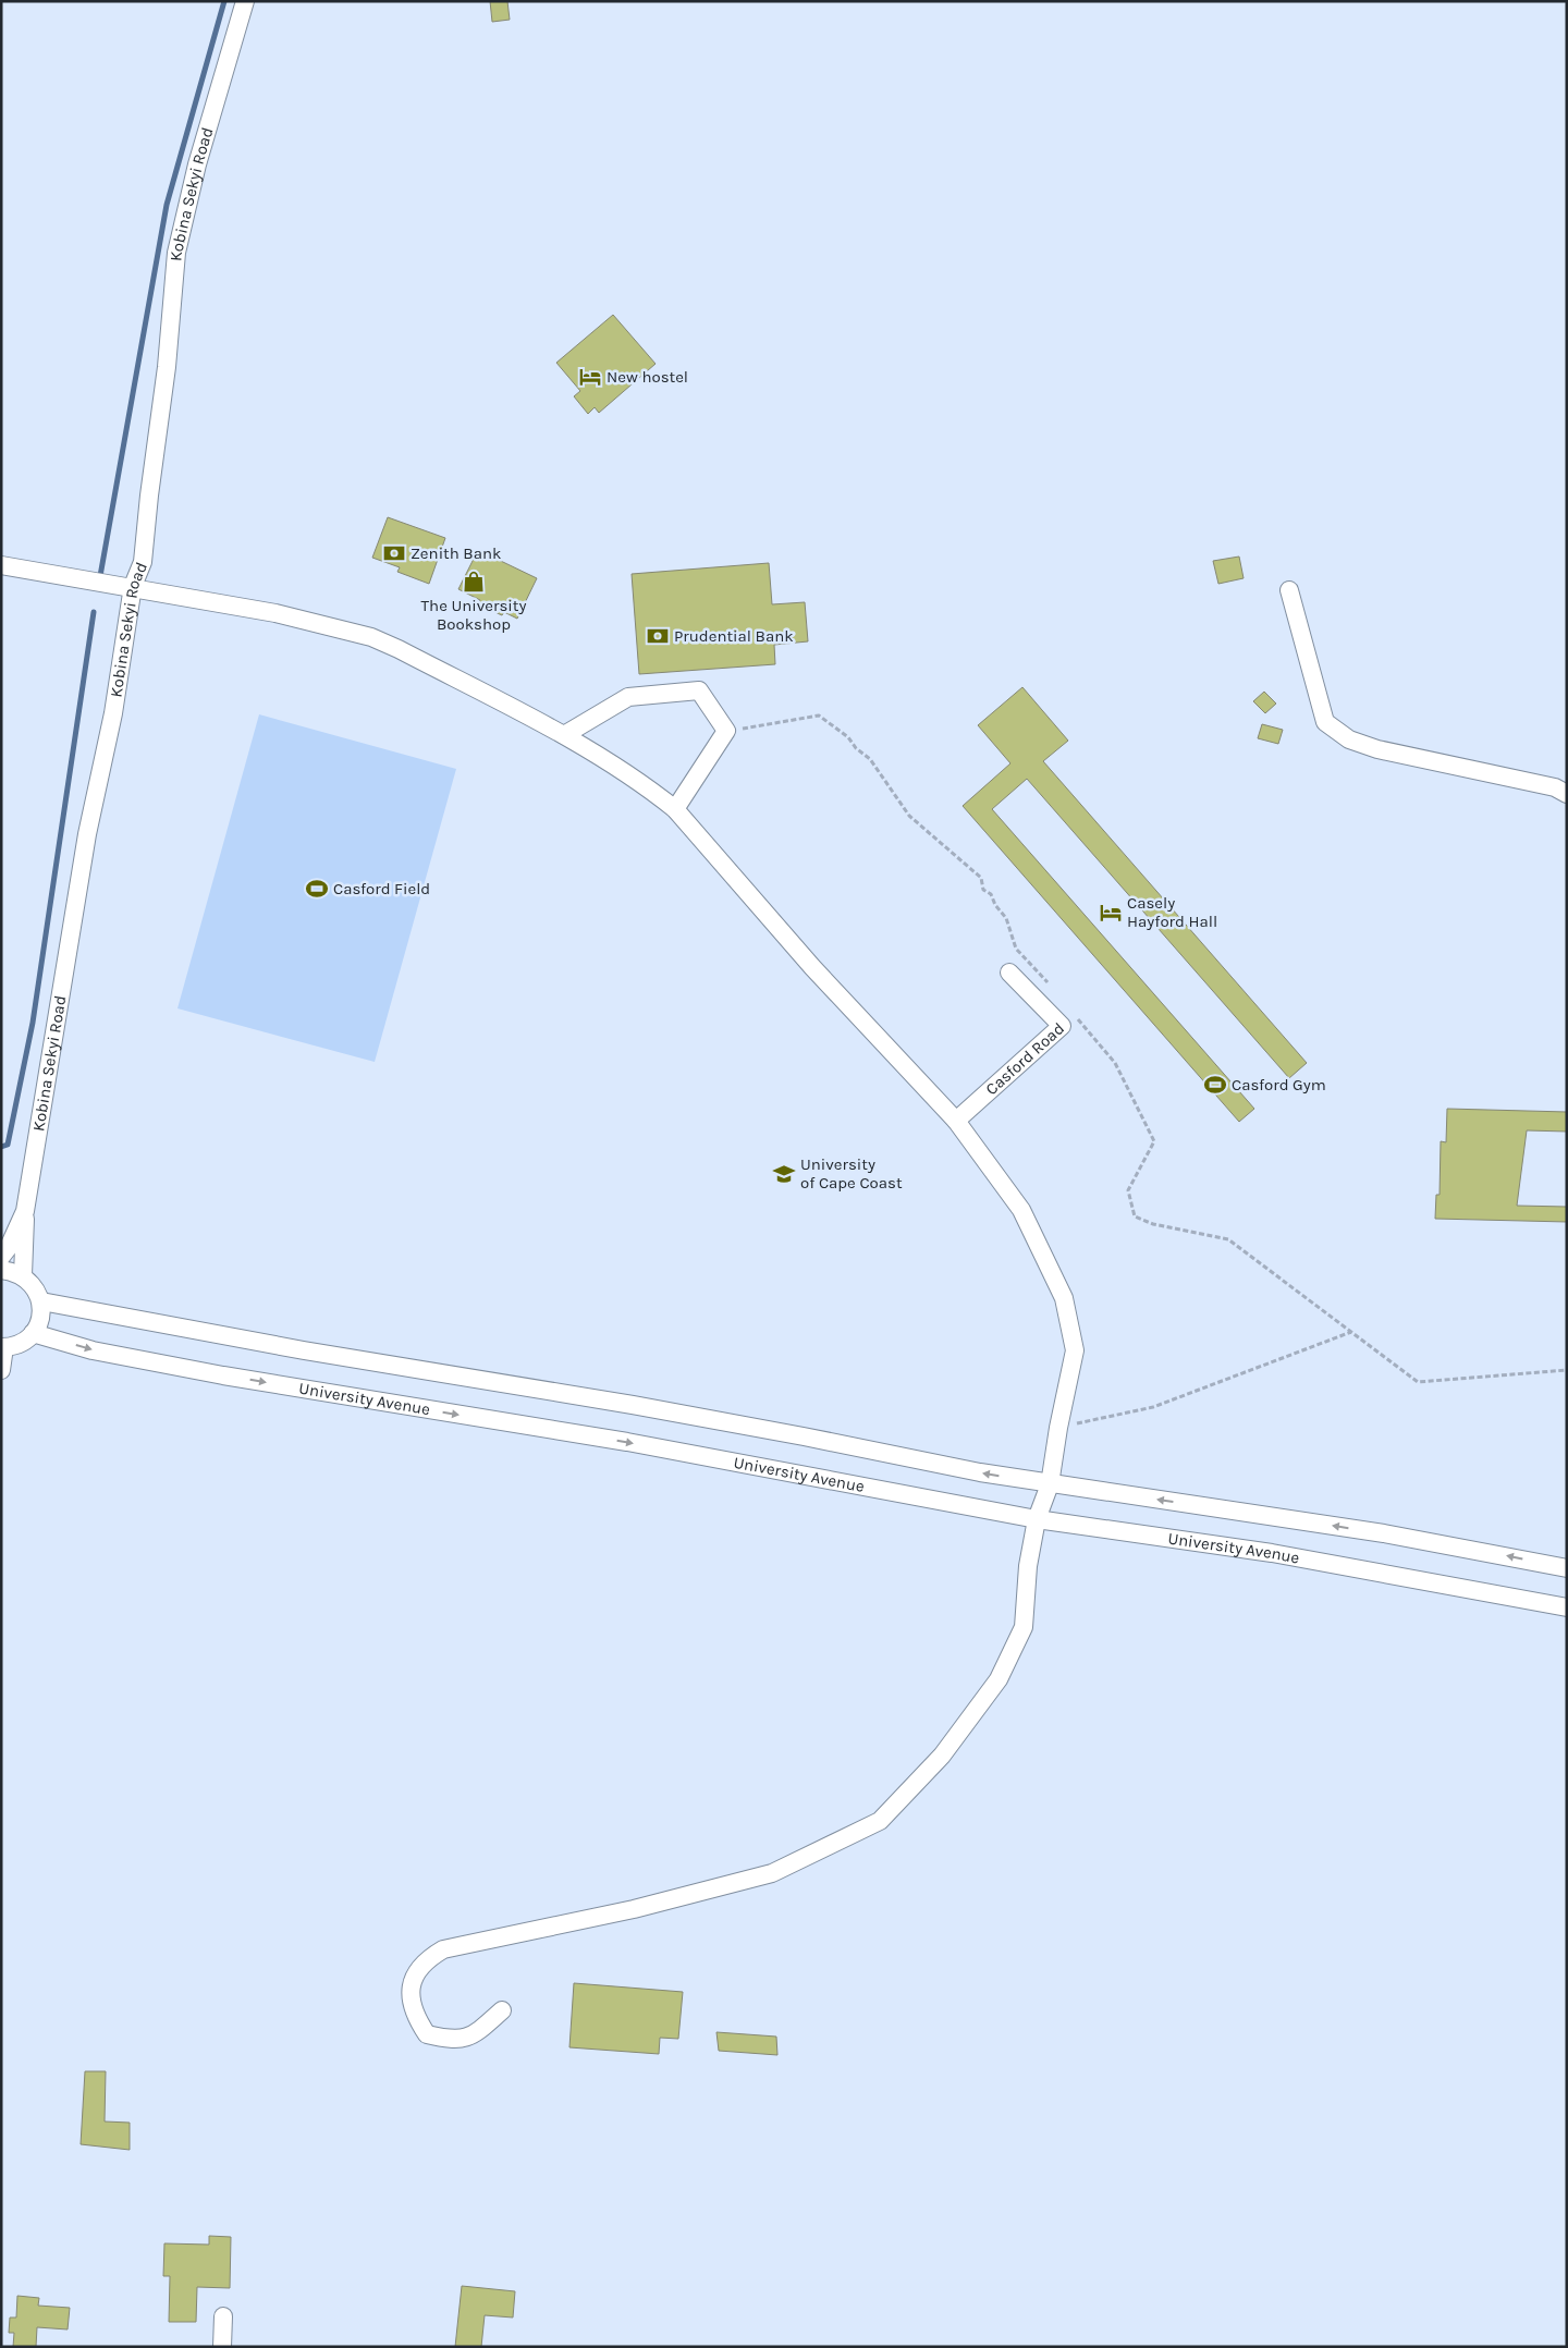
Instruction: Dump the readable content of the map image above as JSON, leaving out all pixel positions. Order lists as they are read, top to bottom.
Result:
{
  "streets": {
    "street": ["Kobina Sekyi Road", "Casford Road", "University Avenue"]
  },
  "places": {
    "hotel": ["New hostel", "Casely Hayford Hall"],
    "bank": ["Zenith Bank", "Prudential Bank"],
    "shop": ["The University Bookshop"],
    "sports": ["Casford Field", "Casford Gym"],
    "school or university": ["University of Cape Coast"]
  }
}
